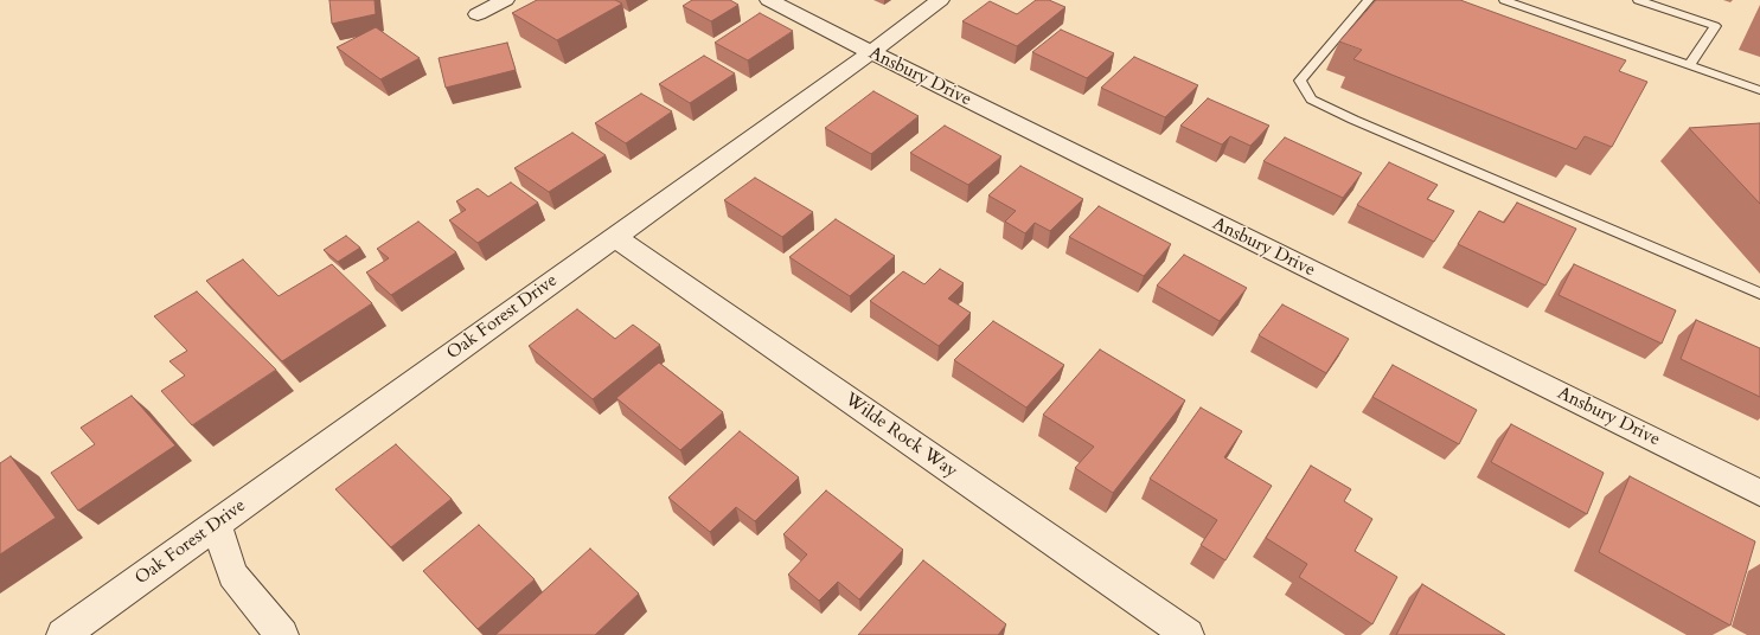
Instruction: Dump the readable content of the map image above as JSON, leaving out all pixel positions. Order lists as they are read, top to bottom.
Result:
{
  "streets": {
    "street": ["Ansbury Drive", "Oak Forest Drive", "Wilde Rock Way"]
  },
  "crossings": [
    ["Ansbury Drive", "Oak Forest Drive"],
    ["Oak Forest Drive", "Wilde Rock Way"]
  ]
}
